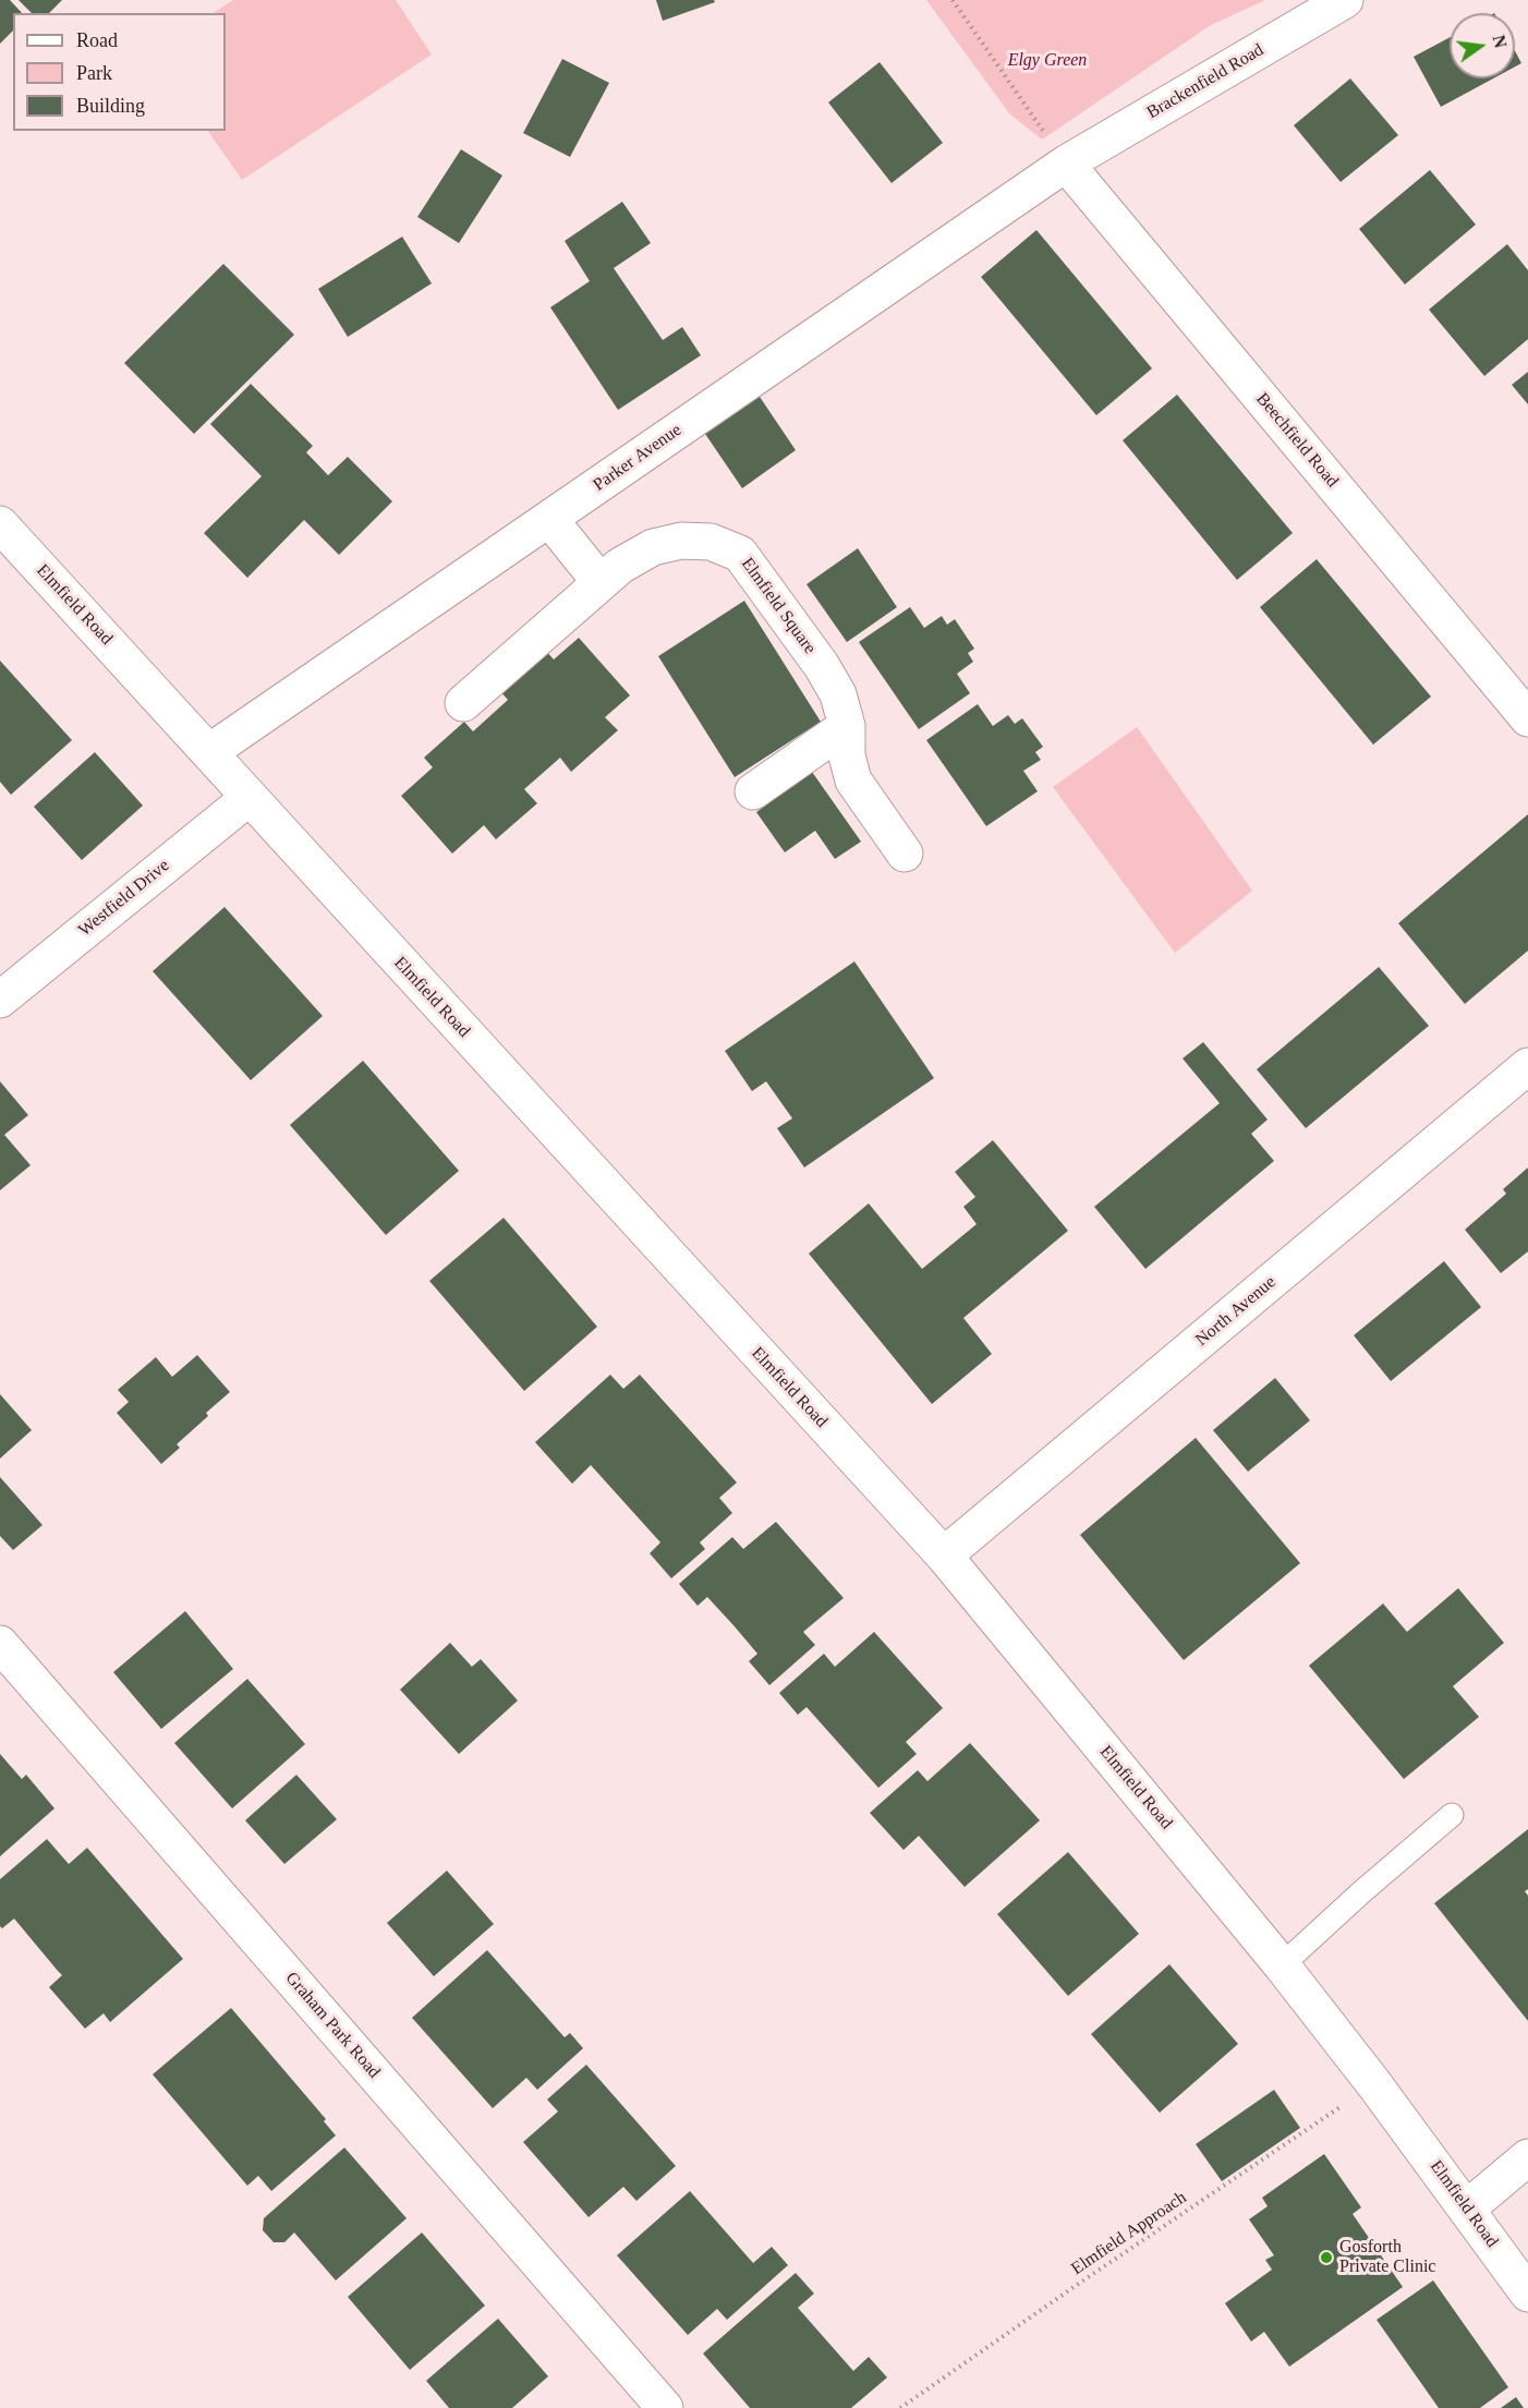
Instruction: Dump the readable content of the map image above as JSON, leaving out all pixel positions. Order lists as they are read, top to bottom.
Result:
{
  "streets": {
    "street": [
      "Brackenfield Road",
      "Beechfield Road",
      "Parker Avenue",
      "Elmfield Road",
      "Elmfield Square",
      "Westfield Drive",
      "North Avenue",
      "Graham Park Road"
    ],
    "path": ["Elmfield Approach"]
  },
  "crossings": [
    ["Brackenfield Road", "Beechfield Road"],
    ["Brackenfield Road", "Parker Avenue"],
    ["Beechfield Road", "Parker Avenue"],
    ["Parker Avenue", "Elmfield Road"],
    ["Elmfield Road", "Westfield Drive"],
    ["Elmfield Road", "North Avenue"],
    ["Elmfield Road", "Elmfield Approach"]
  ],
  "parks": ["Elgy Green"],
  "places": ["Gosforth Private Clinic"],
  "legend": ["Road", "Park", "Building"],
  "north": "right"
}
